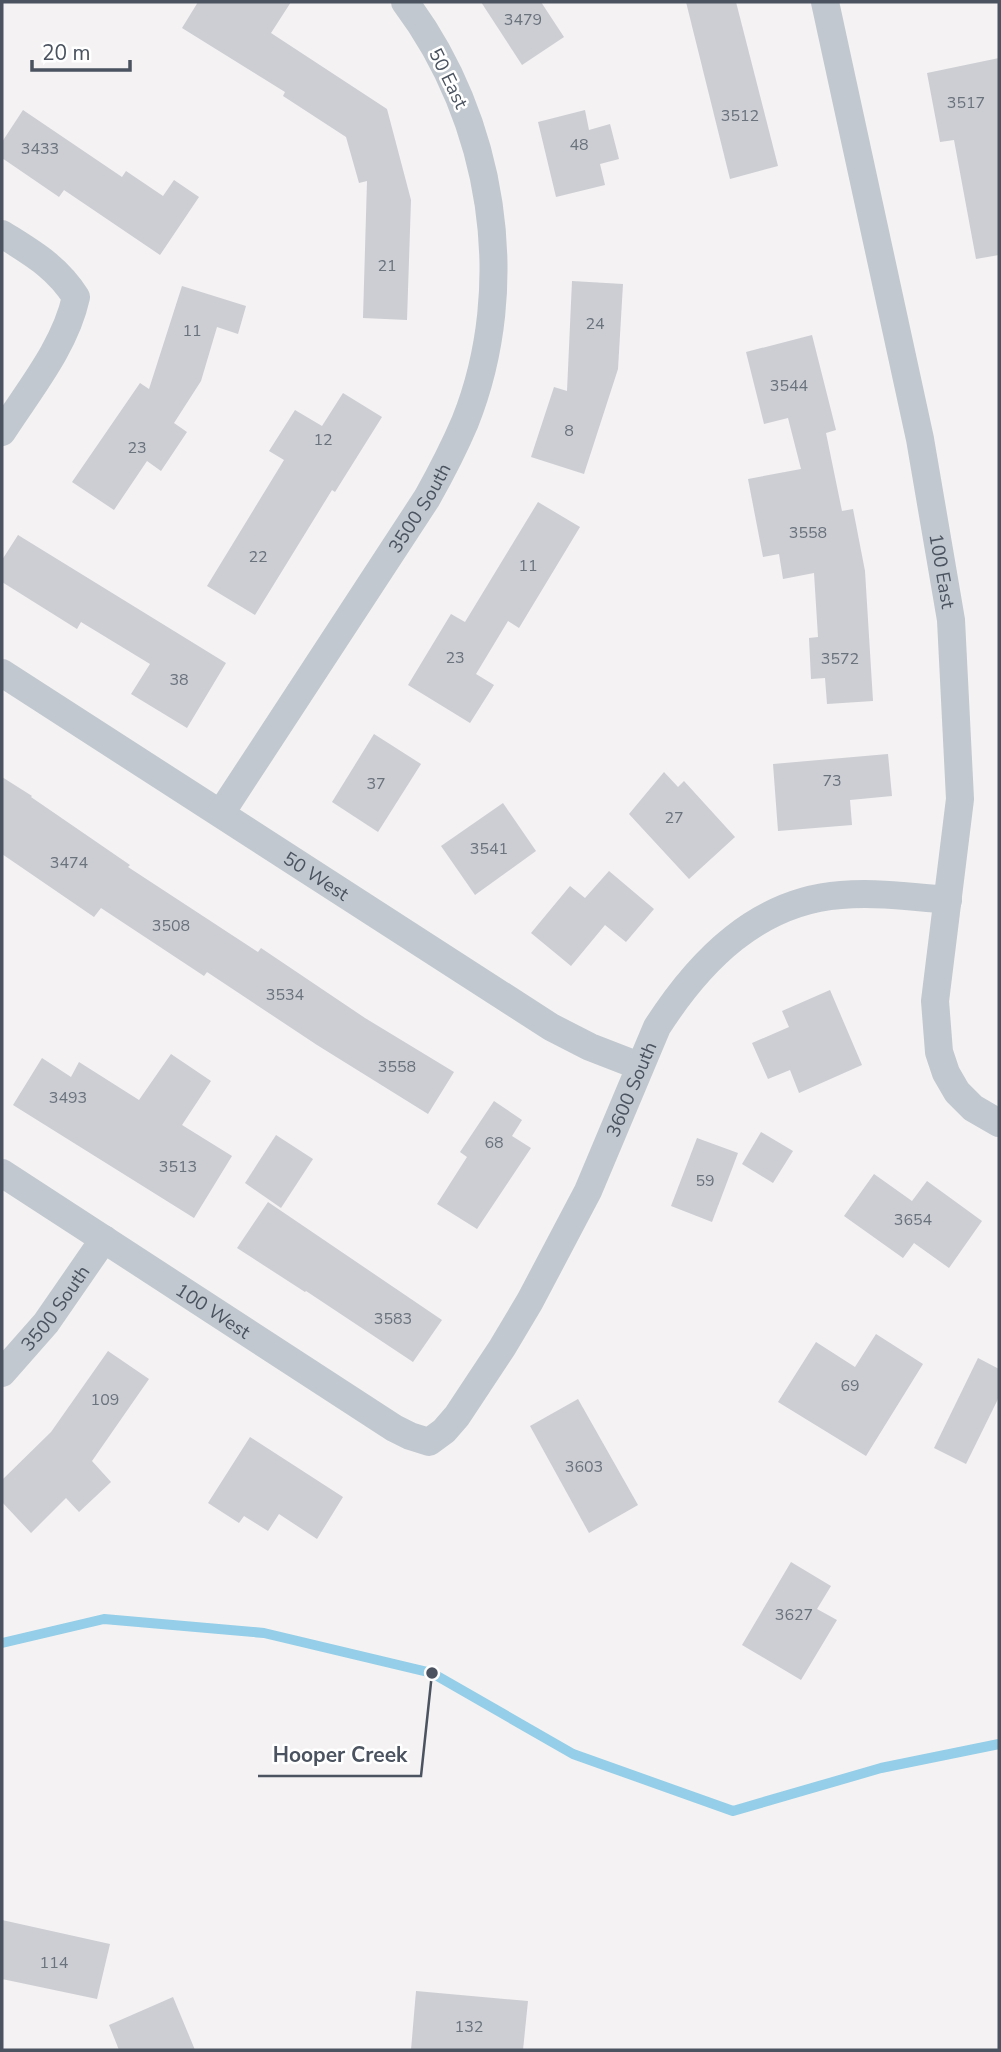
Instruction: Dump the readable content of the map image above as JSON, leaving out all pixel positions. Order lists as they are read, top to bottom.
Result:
{
  "streets": {
    "street": [
      "50 East",
      "3500 South",
      "100 East",
      "50 West",
      "3600 South",
      "100 West"
    ]
  },
  "crossings": [
    ["50 East", "3500 South"],
    ["3500 South", "50 West"],
    ["3500 South", "100 West"],
    ["100 East", "3600 South"],
    ["50 West", "3600 South"],
    ["3600 South", "100 West"]
  ],
  "places": ["Hooper Creek"],
  "house_numbers": [
    "3479",
    "3517",
    "3512",
    "48",
    "3433",
    "21",
    "24",
    "11",
    "3544",
    "8",
    "12",
    "23",
    "3558",
    "22",
    "11",
    "23",
    "3572",
    "38",
    "73",
    "37",
    "27",
    "3541",
    "3474",
    "3508",
    "3534",
    "3558",
    "3493",
    "68",
    "3513",
    "59",
    "3654",
    "3583",
    "69",
    "109",
    "3603",
    "3627",
    "114",
    "132"
  ],
  "scale_bar": "20 m"
}
